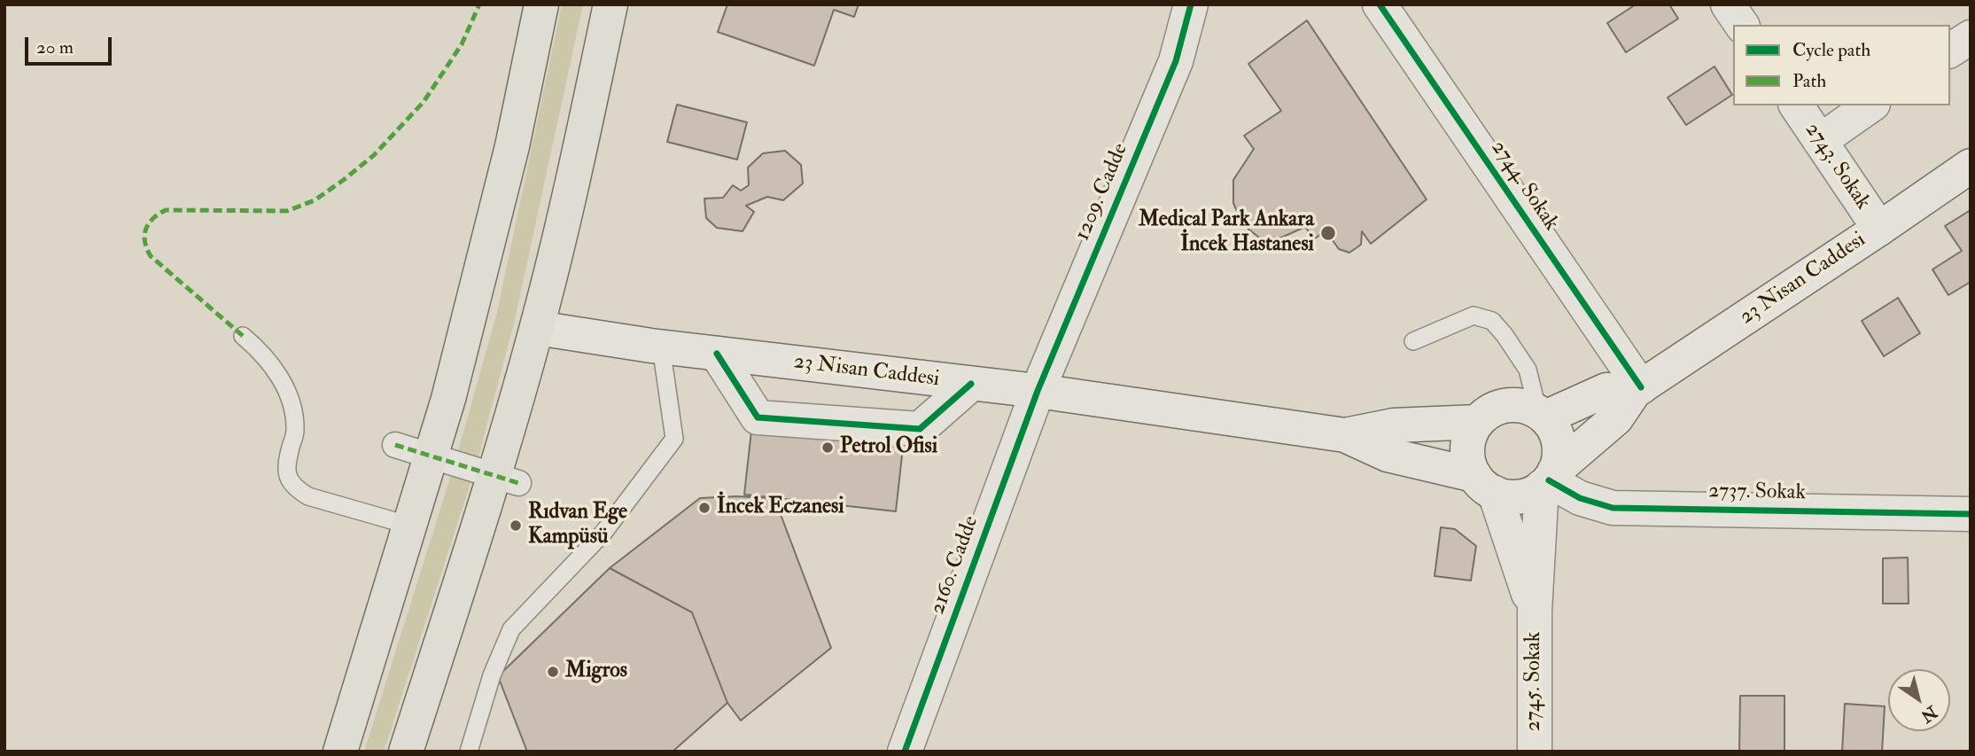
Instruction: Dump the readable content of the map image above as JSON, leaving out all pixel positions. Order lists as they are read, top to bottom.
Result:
{
  "streets": {
    "street": [
      "2743. Sokak",
      "2744. Sokak",
      "1209. Cadde",
      "23 Nisan Caddesi",
      "2737. Sokak",
      "2160. Cadde",
      "2745. Sokak"
    ]
  },
  "crossings": [
    ["2743. Sokak", "23 Nisan Caddesi"],
    ["2744. Sokak", "23 Nisan Caddesi"],
    ["1209. Cadde", "23 Nisan Caddesi"],
    ["1209. Cadde", "2160. Cadde"],
    ["23 Nisan Caddesi", "2737. Sokak"],
    ["23 Nisan Caddesi", "2160. Cadde"],
    ["23 Nisan Caddesi", "2745. Sokak"],
    ["2737. Sokak", "2745. Sokak"]
  ],
  "places": [
    "Medical Park Ankara İncek Hastanesi",
    "Petrol Ofisi",
    "İncek Eczanesi",
    "Rıdvan Ege Kampüsü",
    "Migros"
  ],
  "legend": ["Cycle path", "Path"],
  "scale_bar": "20 m",
  "north": "bottom right"
}
